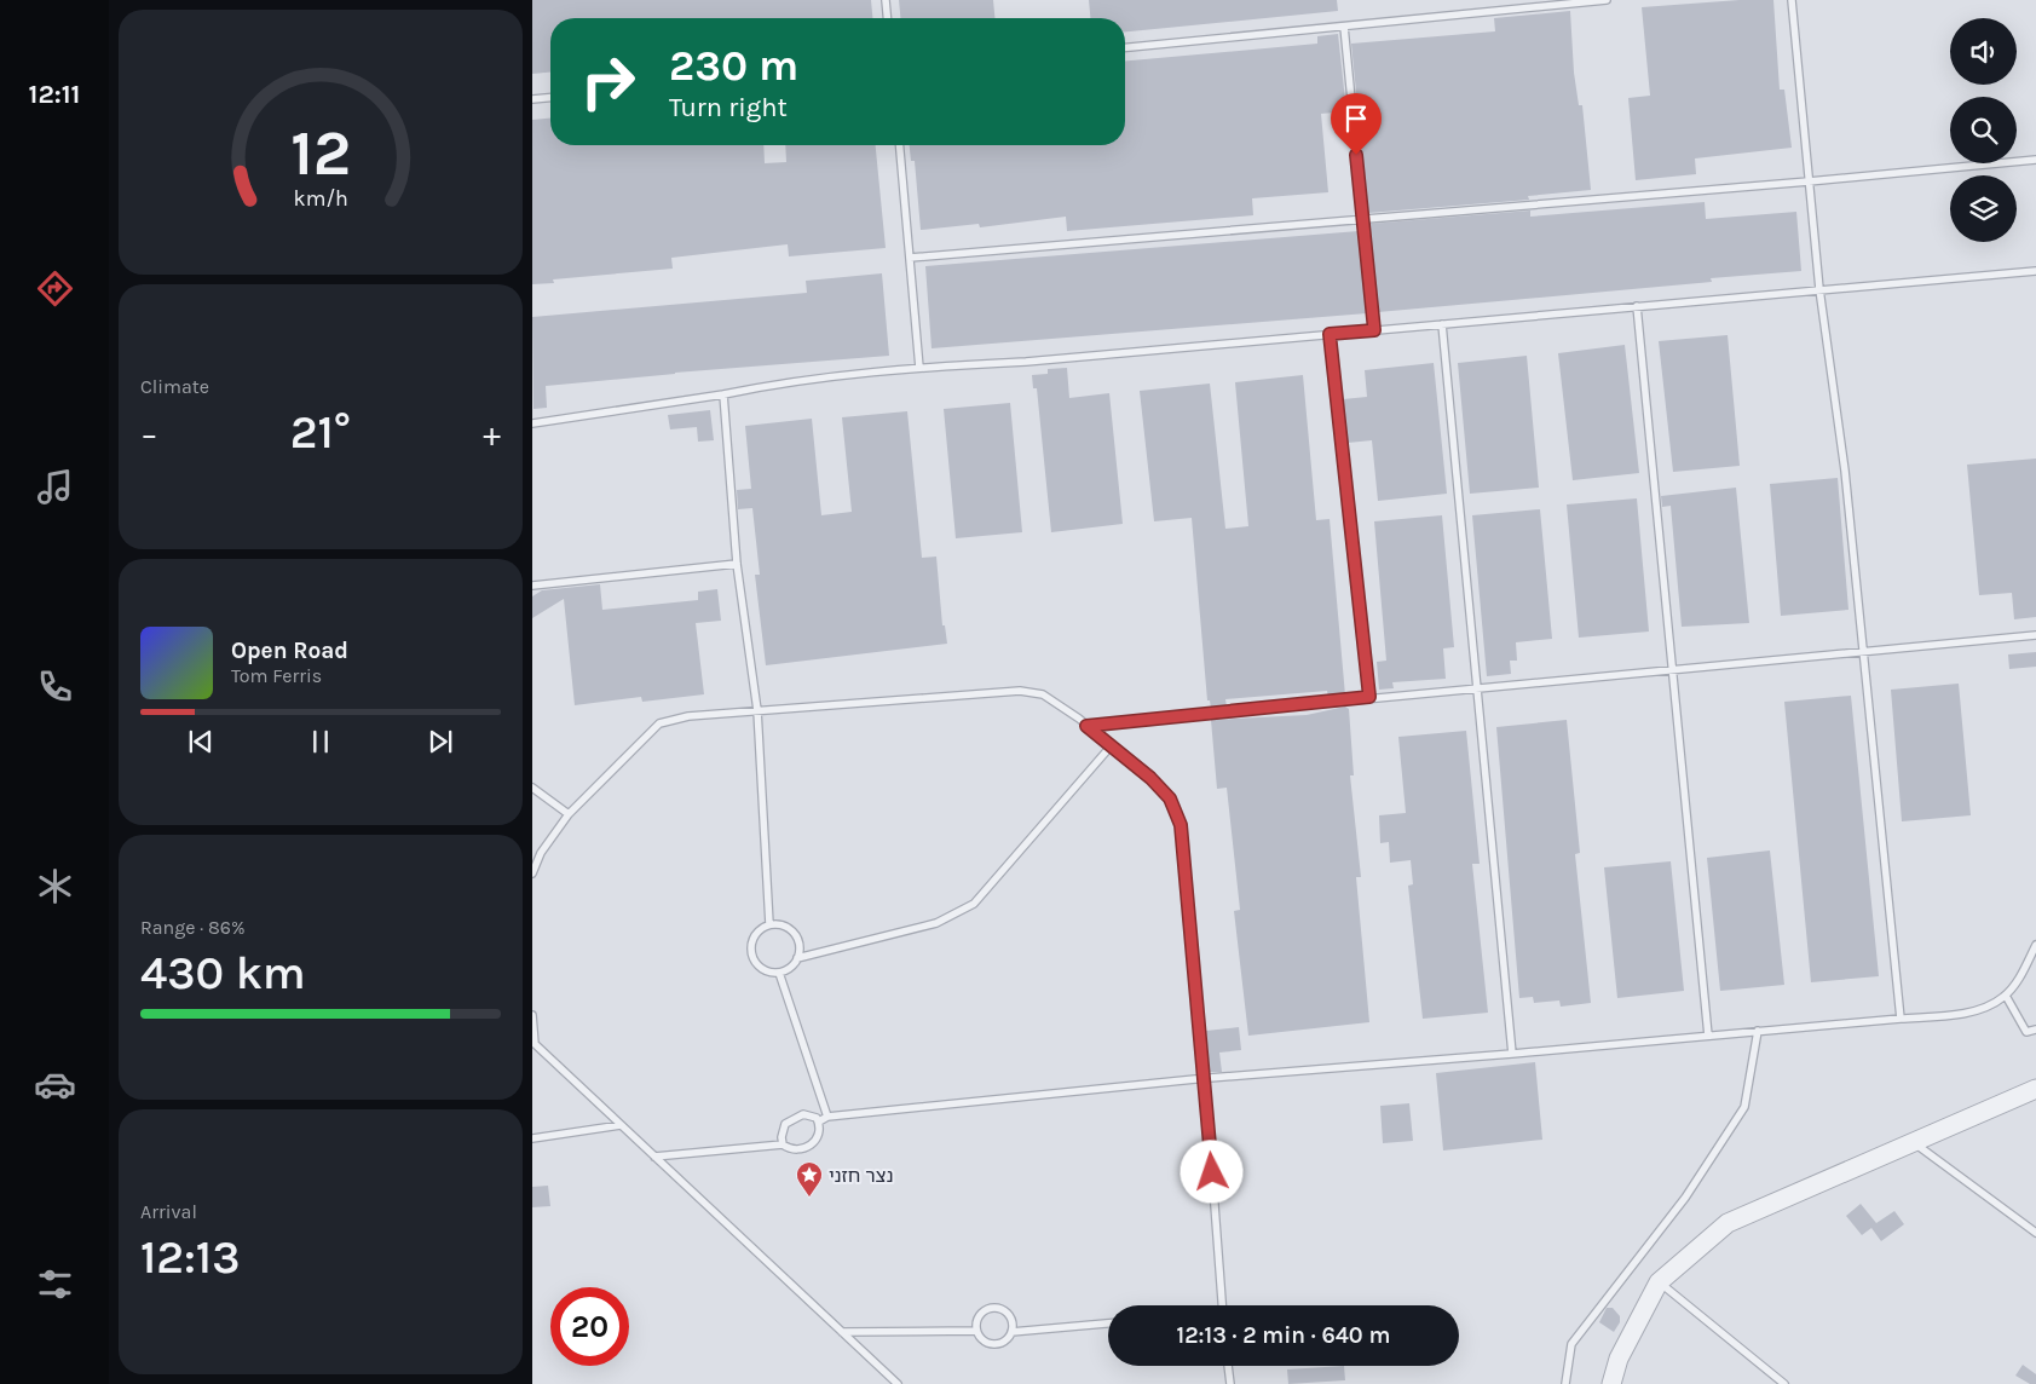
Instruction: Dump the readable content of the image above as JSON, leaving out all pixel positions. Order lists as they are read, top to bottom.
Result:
{
  "places": {
    "place": ["נצר חזני"]
  },
  "page": {
    "tabs": "12:11",
    "turn": ["230 m", "Turn right"],
    "tile": [
      "Climate",
      ["Range · 86%", "430 km"],
      ["Arrival", "12:13"]
    ],
    "heat": ["−", "21°", "+"],
    "song": ["Open Road", "Tom Ferris"],
    "limit": "20",
    "trip": "12:13 · 2 min · 640 m",
    "gauge": ["12", "km/h"]
  }
}
